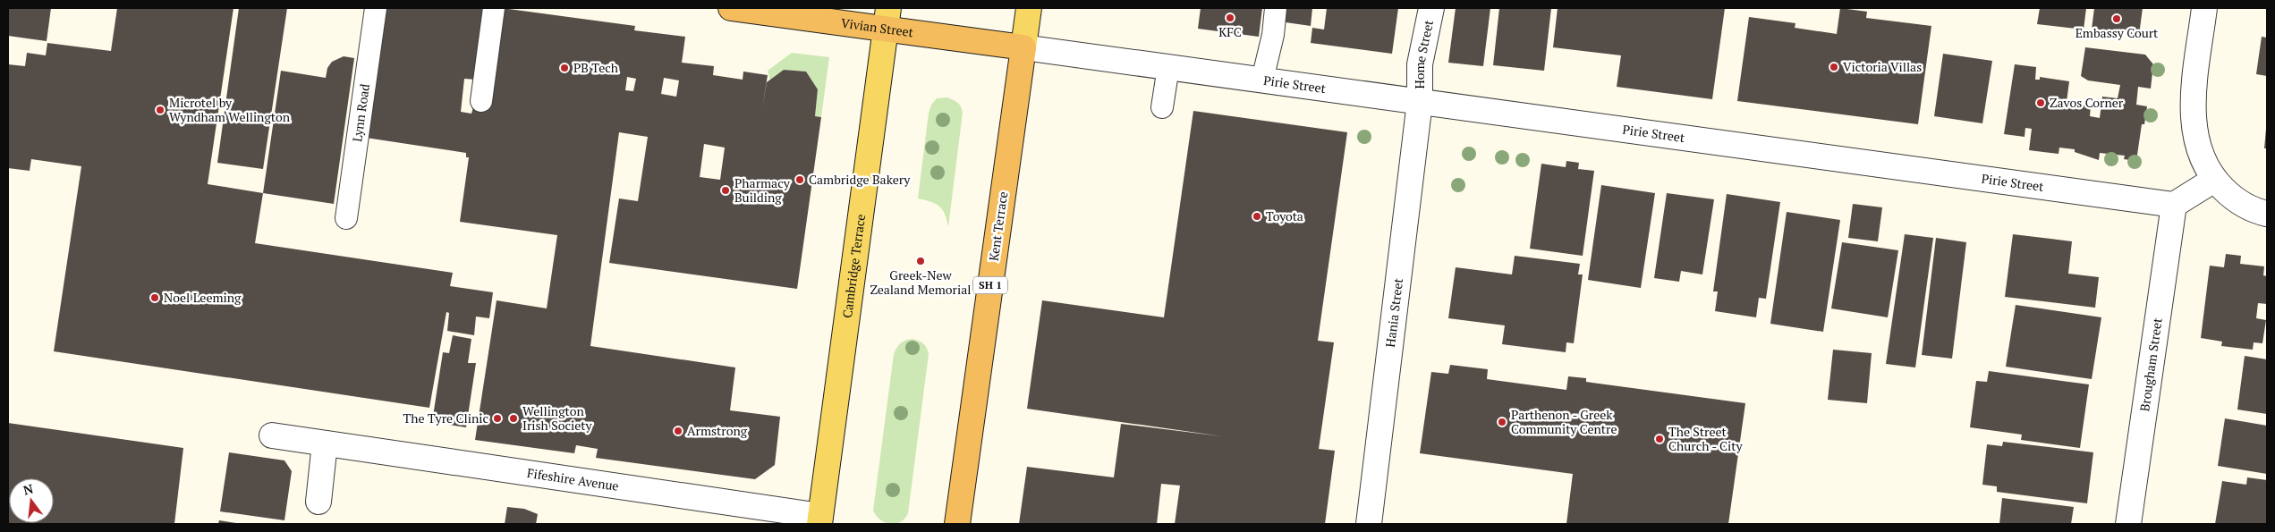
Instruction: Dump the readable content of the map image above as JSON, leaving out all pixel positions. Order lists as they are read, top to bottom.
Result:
{
  "streets": {
    "highway": ["Vivian Street", "Kent Terrace", "SH 1"],
    "main road": ["Cambridge Terrace"],
    "street": [
      "Home Street",
      "Pirie Street",
      "Hania Street",
      "Brougham Street",
      "Fifeshire Avenue"
    ],
    "lane": ["Lynn Road"]
  },
  "crossings": [
    ["Vivian Street", "Pirie Street"],
    ["Vivian Street", "Kent Terrace"],
    ["Vivian Street", "Cambridge Terrace"],
    ["Home Street", "Pirie Street"],
    ["Home Street", "Hania Street"],
    ["Pirie Street", "Kent Terrace"],
    ["Pirie Street", "Hania Street"],
    ["Pirie Street", "Brougham Street"],
    ["Cambridge Terrace", "Fifeshire Avenue"]
  ],
  "places": [
    "KFC",
    "Embassy Court",
    "Victoria Villas",
    "PB Tech",
    "Zavos Corner",
    "Microtel by Wyndham Wellington",
    "Cambridge Bakery",
    "Pharmacy Building",
    "Toyota",
    "Greek-New Zealand Memorial",
    "Noel Leeming",
    "The Tyre Clinic",
    "Wellington Irish Society",
    "Parthenon - Greek Community Centre",
    "Armstrong",
    "The Street Church - City"
  ],
  "north": "top"
}
